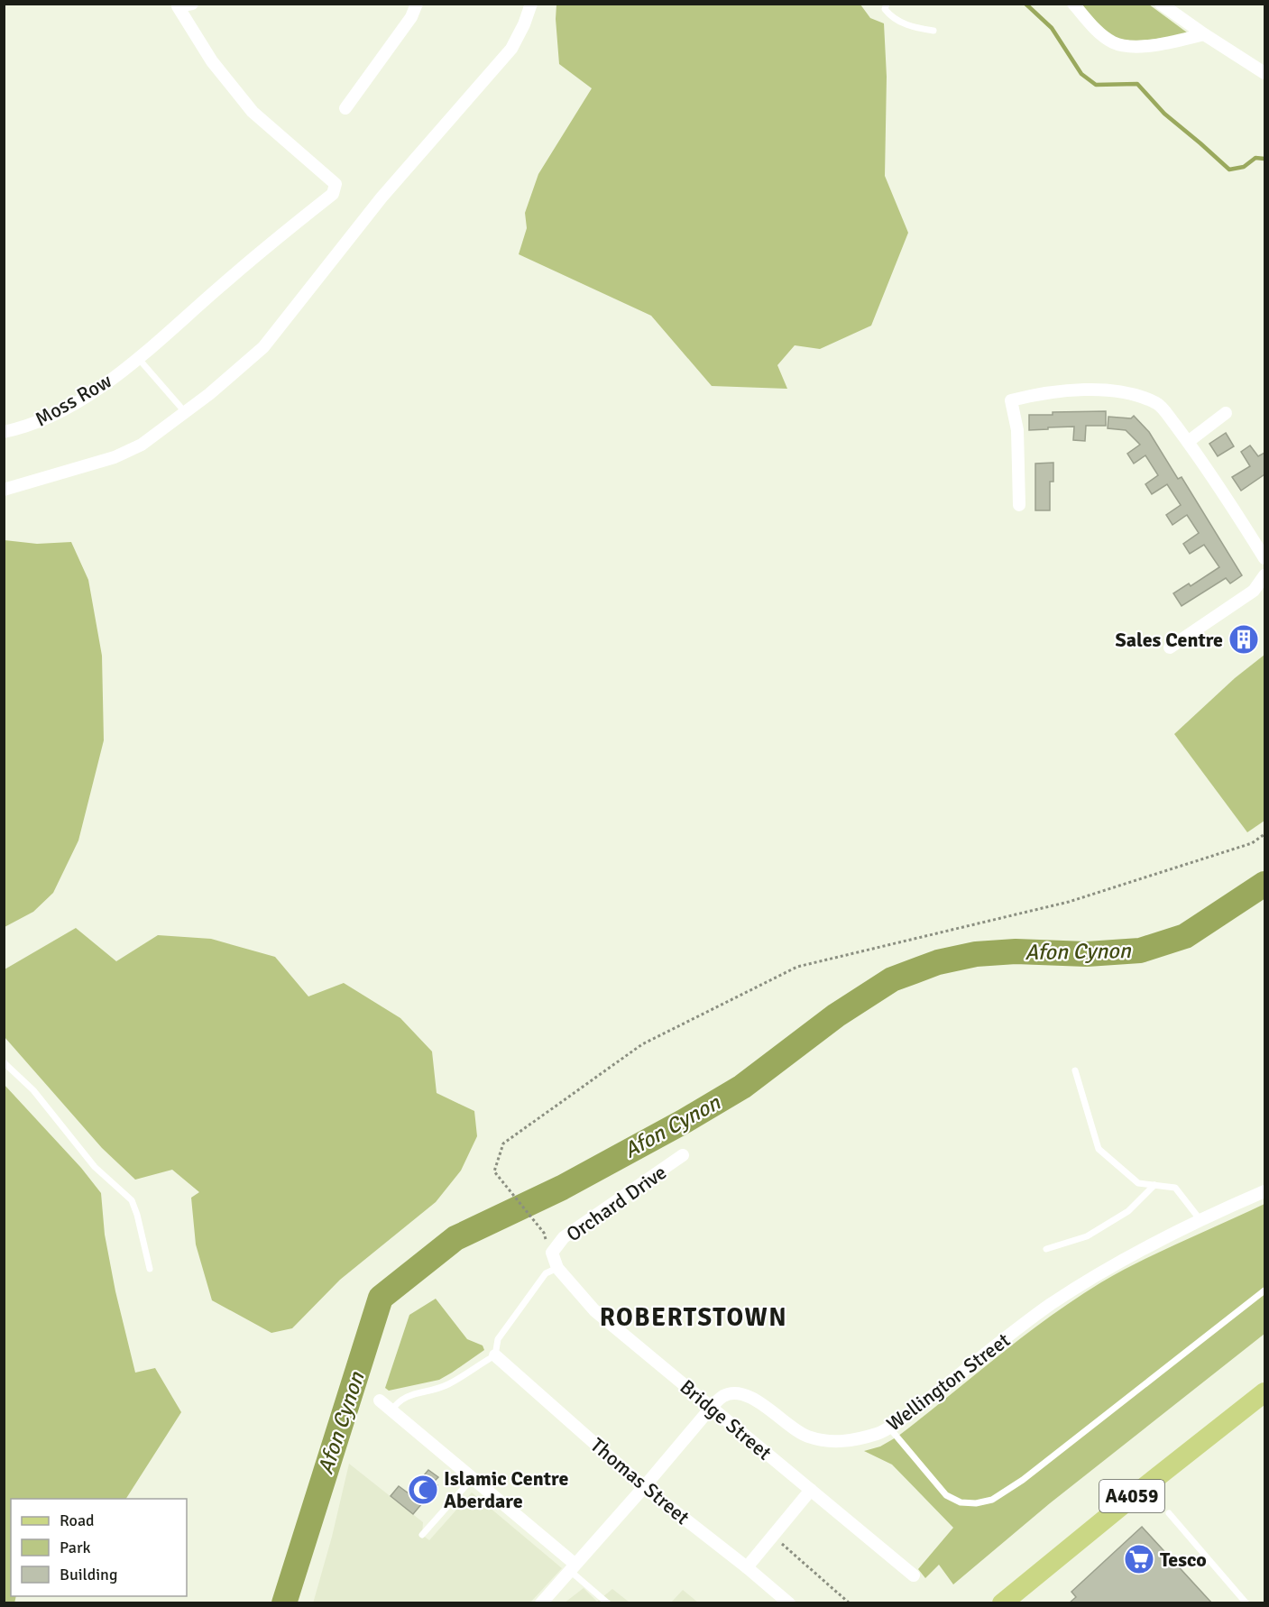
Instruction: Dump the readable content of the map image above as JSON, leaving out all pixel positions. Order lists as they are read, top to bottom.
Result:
{
  "streets": {
    "main road": ["A4059"],
    "street": [
      "Moss Row",
      "Orchard Drive",
      "Wellington Street",
      "Bridge Street",
      "Thomas Street"
    ]
  },
  "crossings": [
    ["Orchard Drive", "Bridge Street"],
    ["Wellington Street", "Bridge Street"],
    ["Wellington Street", "Thomas Street"]
  ],
  "districts": ["ROBERTSTOWN"],
  "water": ["Afon Cynon"],
  "places": {
    "building": ["Sales Centre"],
    "mosque": ["Islamic Centre Aberdare"],
    "supermarket": ["Tesco"]
  },
  "legend": ["Road", "Park", "Building"]
}
